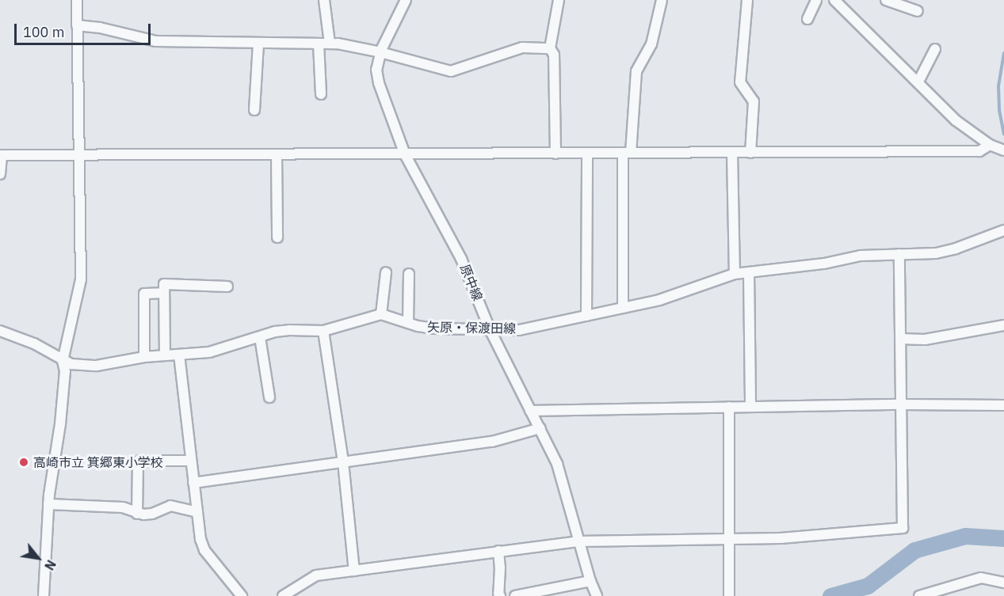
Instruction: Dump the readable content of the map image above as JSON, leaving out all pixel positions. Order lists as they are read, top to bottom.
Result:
{
  "streets": {
    "street": ["原中線", "矢原・保渡田線"]
  },
  "crossings": [
    ["原中線", "矢原・保渡田線"]
  ],
  "places": ["高崎市立 箕郷東小学校"],
  "scale_bar": "100 m",
  "north": "bottom right"
}
